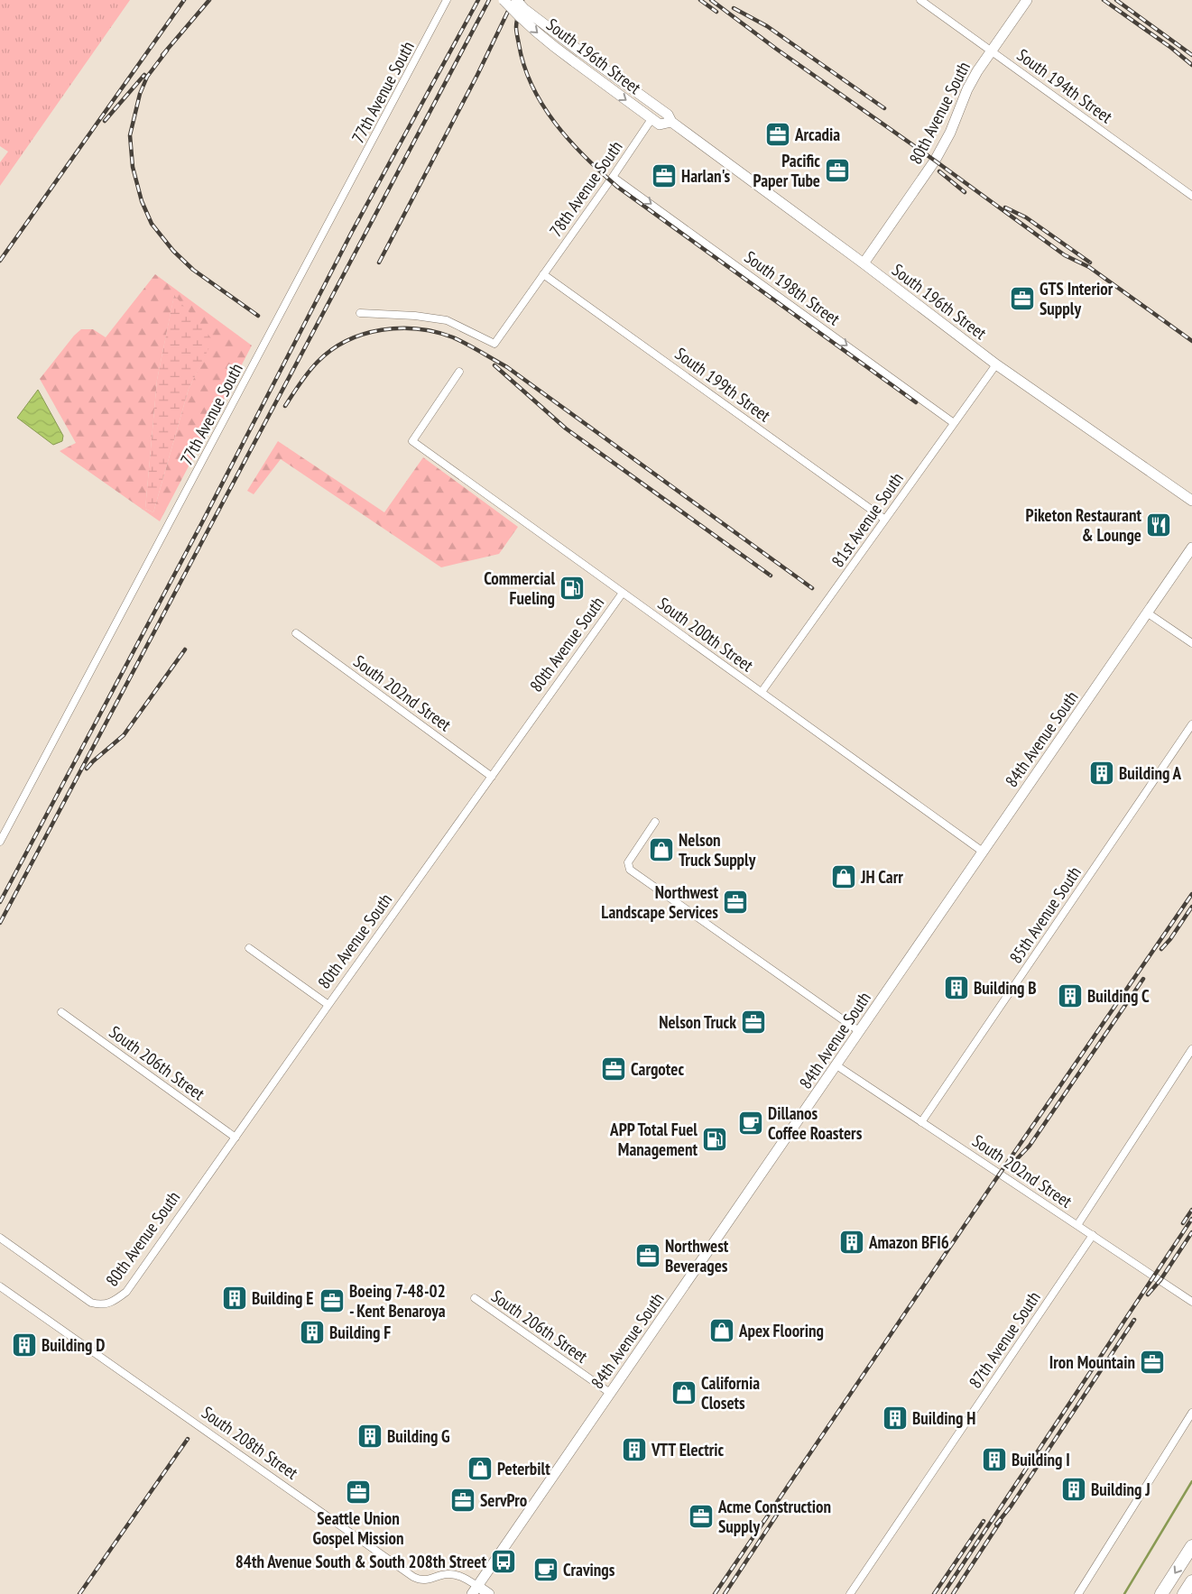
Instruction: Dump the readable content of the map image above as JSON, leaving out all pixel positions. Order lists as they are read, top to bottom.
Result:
{
  "streets": {
    "main road": [
      "South 196th Street",
      "80th Avenue South",
      "84th Avenue South",
      "South 208th Street"
    ],
    "street": [
      "South 194th Street",
      "77th Avenue South",
      "78th Avenue South",
      "South 198th Street",
      "South 199th Street",
      "81st Avenue South",
      "South 200th Street",
      "South 202nd Street",
      "85th Avenue South",
      "South 206th Street",
      "87th Avenue South"
    ]
  },
  "crossings": [
    ["South 196th Street", "80th Avenue South"],
    ["South 196th Street", "78th Avenue South"],
    ["South 196th Street", "81st Avenue South"],
    ["South 194th Street", "80th Avenue South"],
    ["80th Avenue South", "South 200th Street"],
    ["80th Avenue South", "South 202nd Street"],
    ["80th Avenue South", "South 206th Street"],
    ["78th Avenue South", "South 198th Street"],
    ["78th Avenue South", "South 199th Street"],
    ["South 198th Street", "81st Avenue South"],
    ["South 199th Street", "81st Avenue South"],
    ["81st Avenue South", "South 200th Street"],
    ["South 200th Street", "84th Avenue South"],
    ["South 202nd Street", "84th Avenue South"],
    ["South 202nd Street", "85th Avenue South"],
    ["South 202nd Street", "87th Avenue South"],
    ["84th Avenue South", "South 206th Street"],
    ["84th Avenue South", "South 208th Street"]
  ],
  "one_way": ["South 198th Street"],
  "places": {
    "office": [
      "Arcadia",
      "Pacific Paper Tube",
      "Harlan's",
      "GTS Interior Supply",
      "Northwest Landscape Services",
      "Nelson Truck",
      "Cargotec",
      "Northwest Beverages",
      "Boeing 7-48-02 - Kent Benaroya",
      "Iron Mountain",
      "Seattle Union Gospel Mission",
      "ServPro",
      "Acme Construction Supply"
    ],
    "restaurant": ["Piketon Restaurant & Lounge"],
    "fuel station": ["Commercial Fueling", "APP Total Fuel Management"],
    "building": [
      "Building A",
      "Building B",
      "Building C",
      "Amazon BFI6",
      "Building E",
      "Building F",
      "Building D",
      "Building H",
      "Building G",
      "VTT Electric",
      "Building I",
      "Building J"
    ],
    "shop": [
      "Nelson Truck Supply",
      "JH Carr",
      "Apex Flooring",
      "California Closets",
      "Peterbilt"
    ],
    "cafe": ["Dillanos Coffee Roasters", "Cravings"],
    "bus stop": ["84th Avenue South & South 208th Street"]
  }
}
